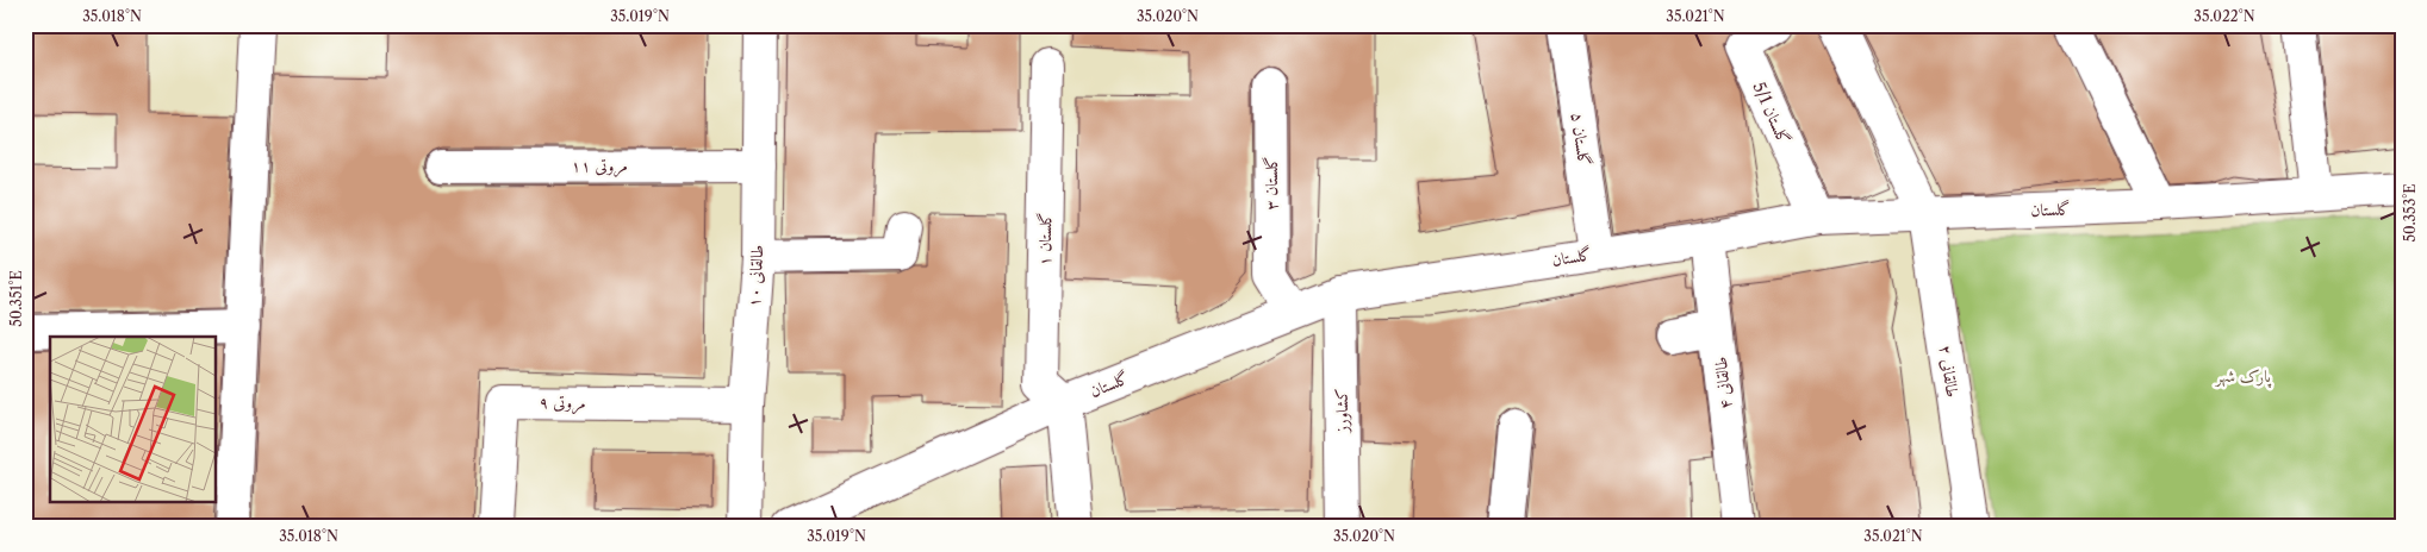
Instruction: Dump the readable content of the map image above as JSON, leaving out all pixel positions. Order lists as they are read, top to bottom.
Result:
{
  "streets": {
    "street": [
      "گلستان 5/1",
      "گلستان ۵",
      "مروتی ۱۱",
      "گلستان ۳",
      "گلستان",
      "گلستان ۱",
      "طالقانی ۱۰",
      "طالقانی ۲",
      "طالقانی ۴",
      "مروتی ۹",
      "کشاورز"
    ]
  },
  "crossings": [
    ["گلستان 5/1", "گلستان"],
    ["گلستان ۵", "گلستان"],
    ["مروتی ۱۱", "طالقانی ۱۰"],
    ["گلستان ۳", "گلستان"],
    ["گلستان", "گلستان ۱"],
    ["گلستان", "طالقانی ۲"],
    ["گلستان", "طالقانی ۴"],
    ["گلستان", "کشاورز"],
    ["طالقانی ۱۰", "مروتی ۹"]
  ],
  "parks": ["پارک شهر"],
  "coordinates": [
    "35.018°N",
    "35.019°N",
    "35.020°N",
    "35.021°N",
    "35.022°N",
    "50.353°E",
    "50.351°E"
  ]
}
